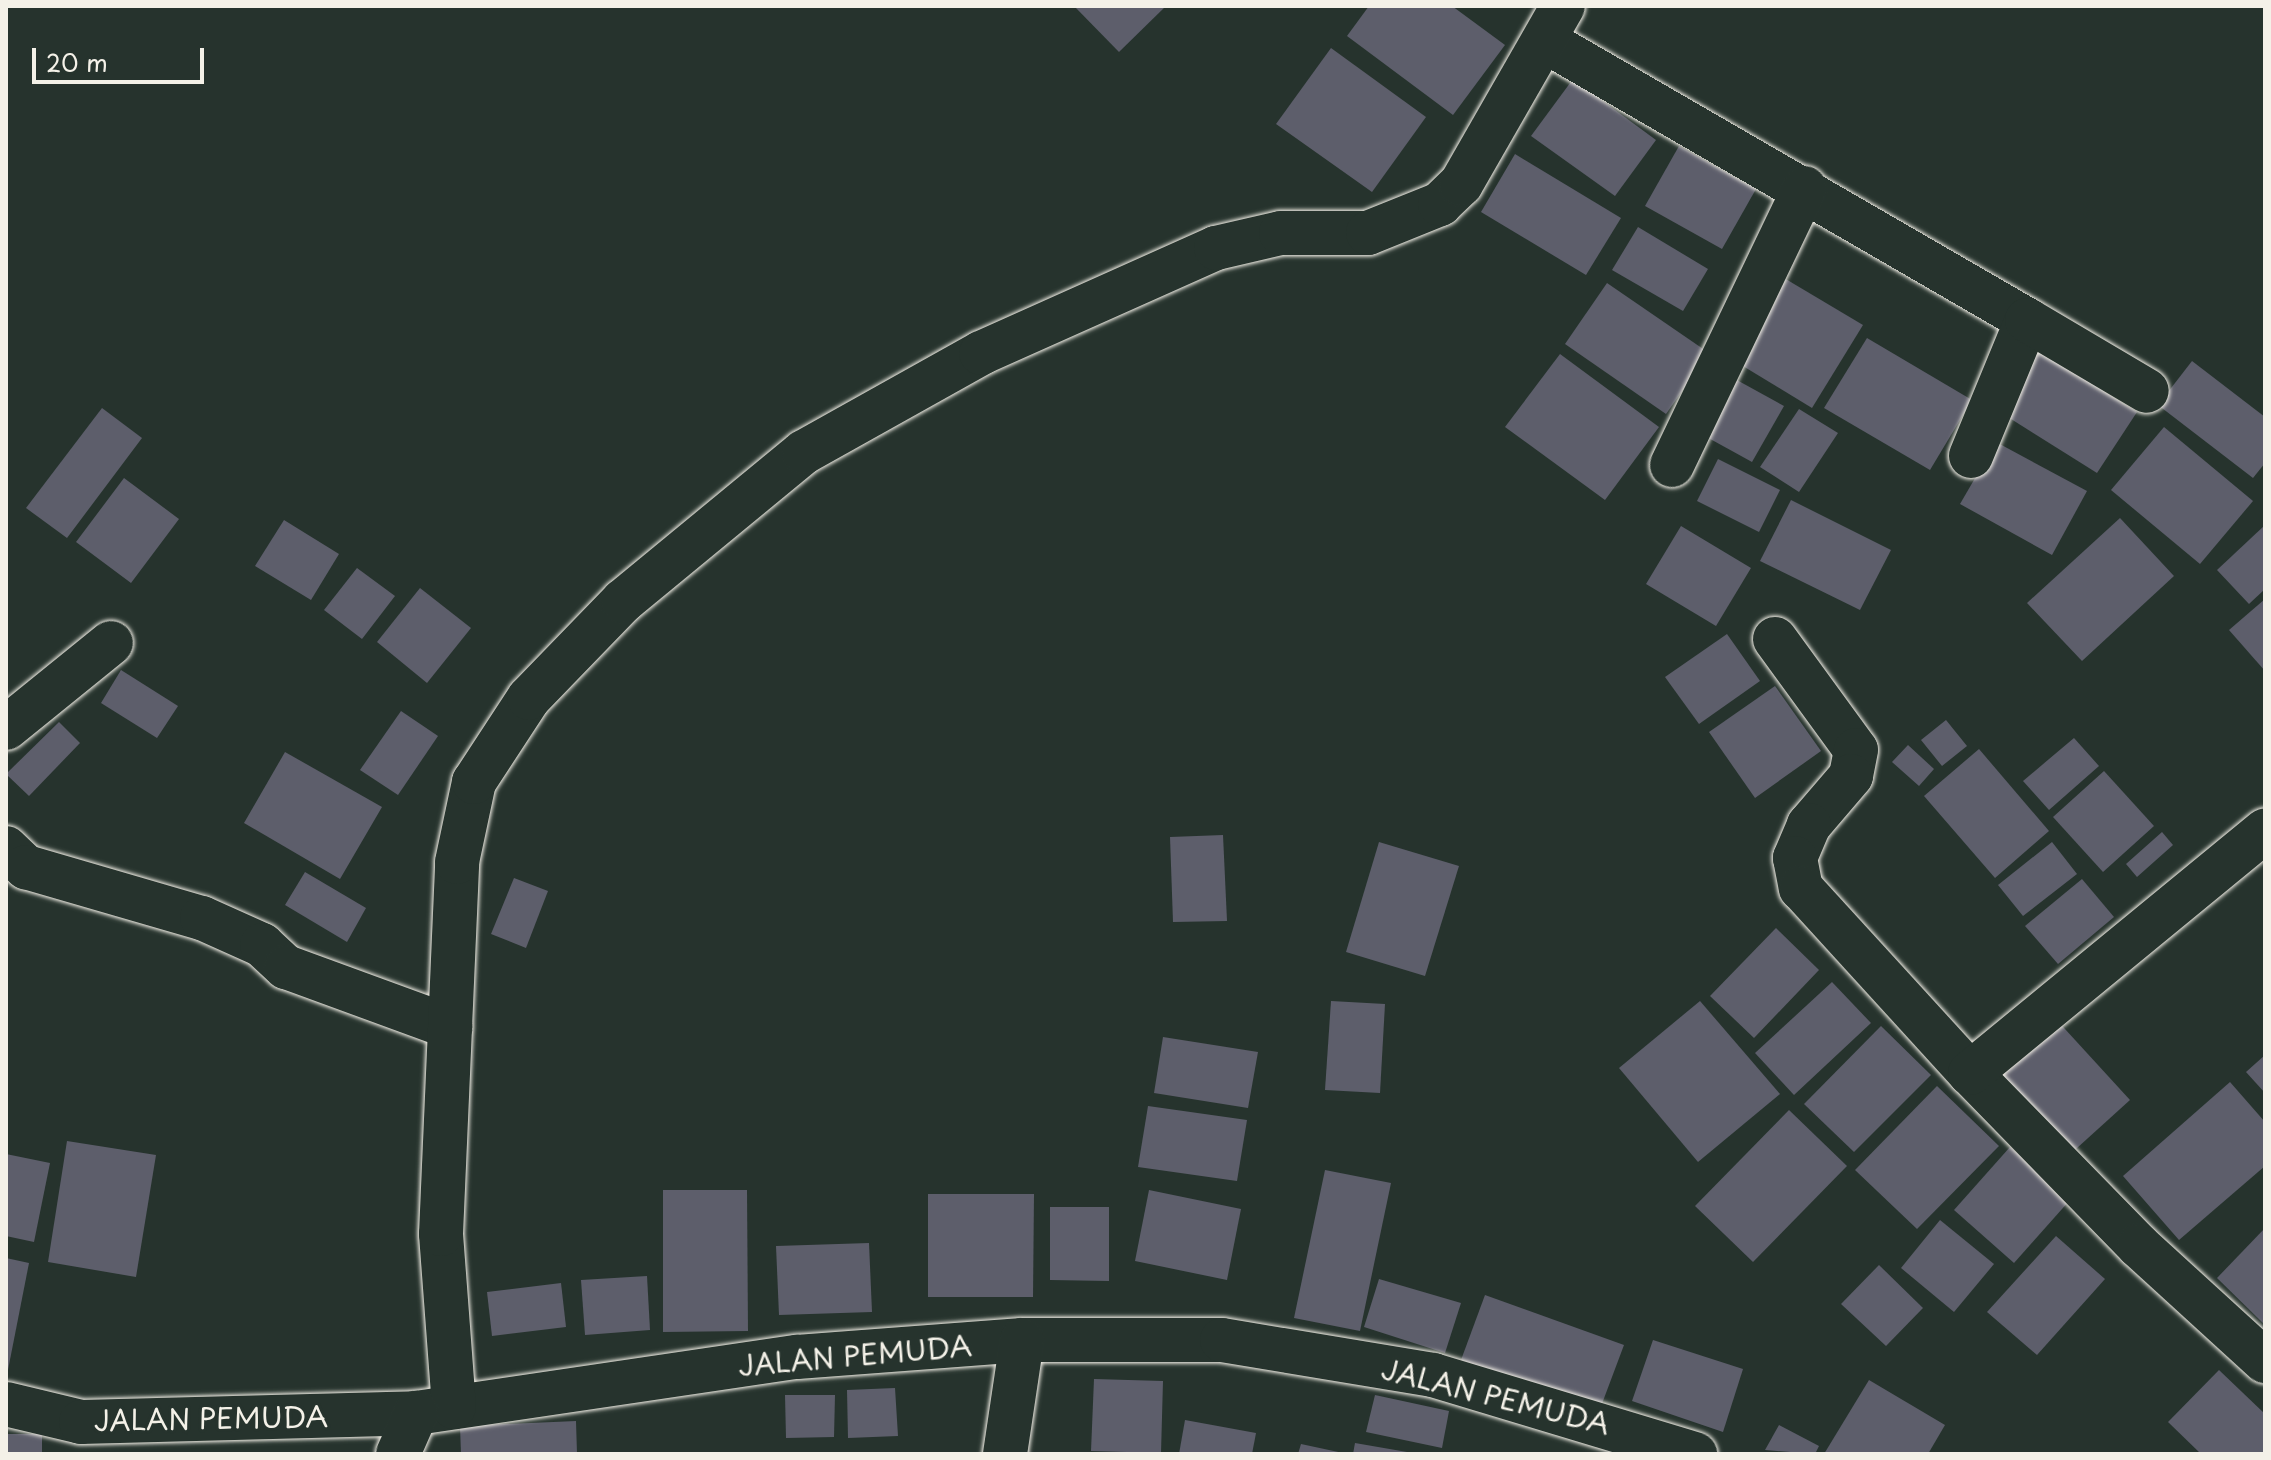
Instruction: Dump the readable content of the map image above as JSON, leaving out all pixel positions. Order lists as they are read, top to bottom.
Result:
{
  "streets": {
    "street": ["JALAN PEMUDA"]
  },
  "scale_bar": "20 m"
}
